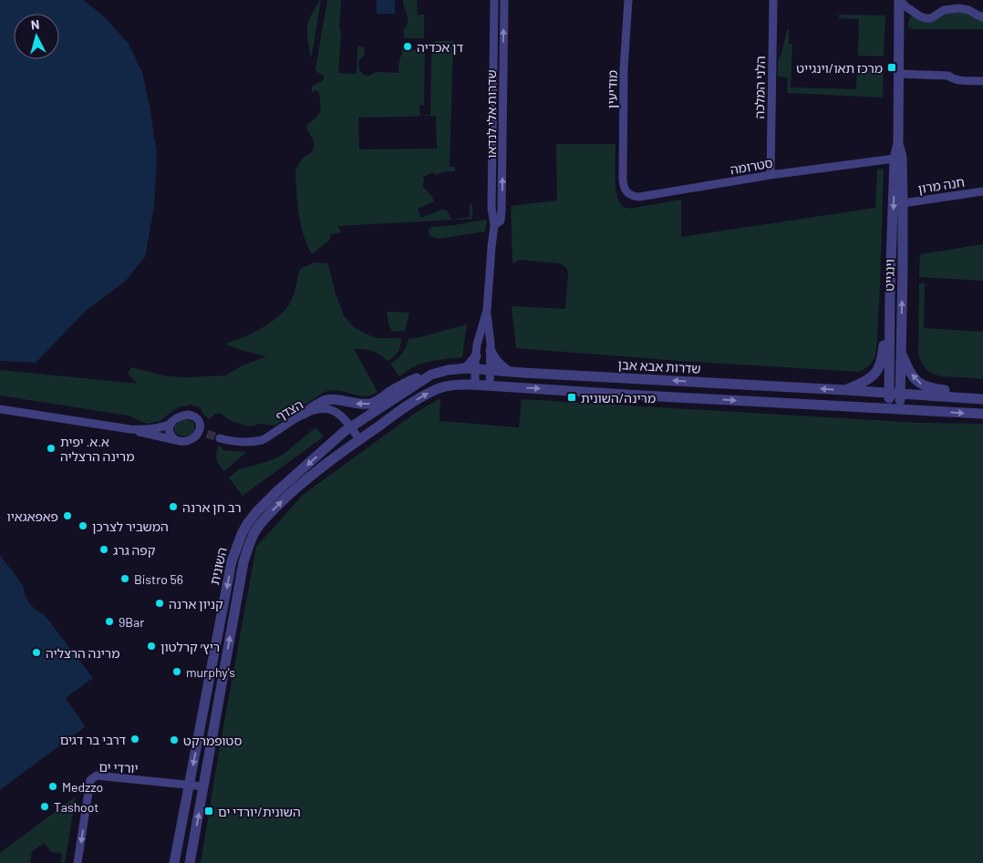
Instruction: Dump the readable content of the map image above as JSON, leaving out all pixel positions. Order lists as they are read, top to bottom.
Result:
{
  "streets": {
    "street": [
      "הלני המלכה",
      "מודיעין",
      "שדרות אלי לנדאו",
      "סטרומה",
      "חנה מרון",
      "וינגייט",
      "שדרות אבא אבן",
      "הצדף",
      "השונית",
      "יורדי ים"
    ]
  },
  "crossings": [
    ["הלני המלכה", "סטרומה"],
    ["מודיעין", "סטרומה"],
    ["שדרות אלי לנדאו", "שדרות אבא אבן"],
    ["סטרומה", "וינגייט"],
    ["חנה מרון", "וינגייט"],
    ["וינגייט", "שדרות אבא אבן"],
    ["שדרות אבא אבן", "הצדף"],
    ["שדרות אבא אבן", "השונית"],
    ["הצדף", "השונית"],
    ["השונית", "יורדי ים"]
  ],
  "places": {
    "other": [
      "דן אכדיה",
      "א.א. יפית מרינה הרצליה",
      "רב חן ארנה",
      "פאפאגאיו",
      "המשביר לצרכן",
      "קפה גרג",
      "Bistro 56",
      "קניון ארנה",
      "9Bar",
      "ריץ׳ קרלטון",
      "מרינה הרצליה",
      "murphy's",
      "דרבי בר דגים",
      "סטופמרקט",
      "Medzzo",
      "Tashoot"
    ],
    "transit": ["מרכז תאו/וינגייט", "מרינה/השונית", "השונית/יורדי ים"]
  },
  "north": "top"
}
